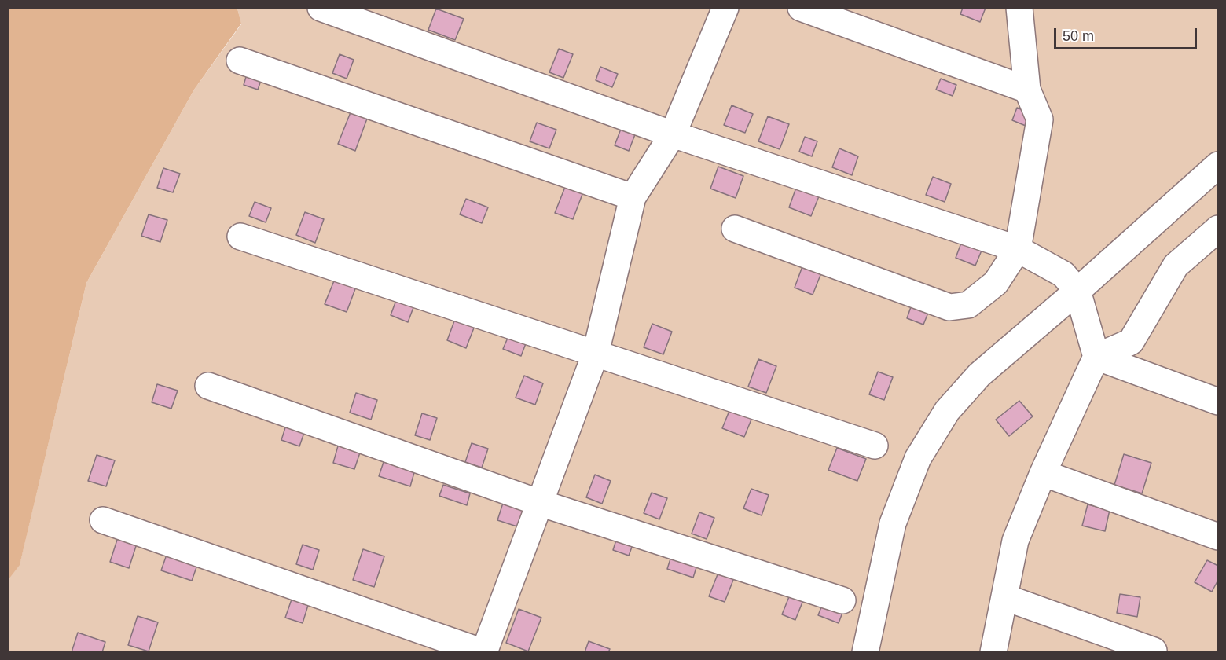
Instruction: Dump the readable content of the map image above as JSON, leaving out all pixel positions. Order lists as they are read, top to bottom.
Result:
{
  "scale_bar": "50 m"
}
